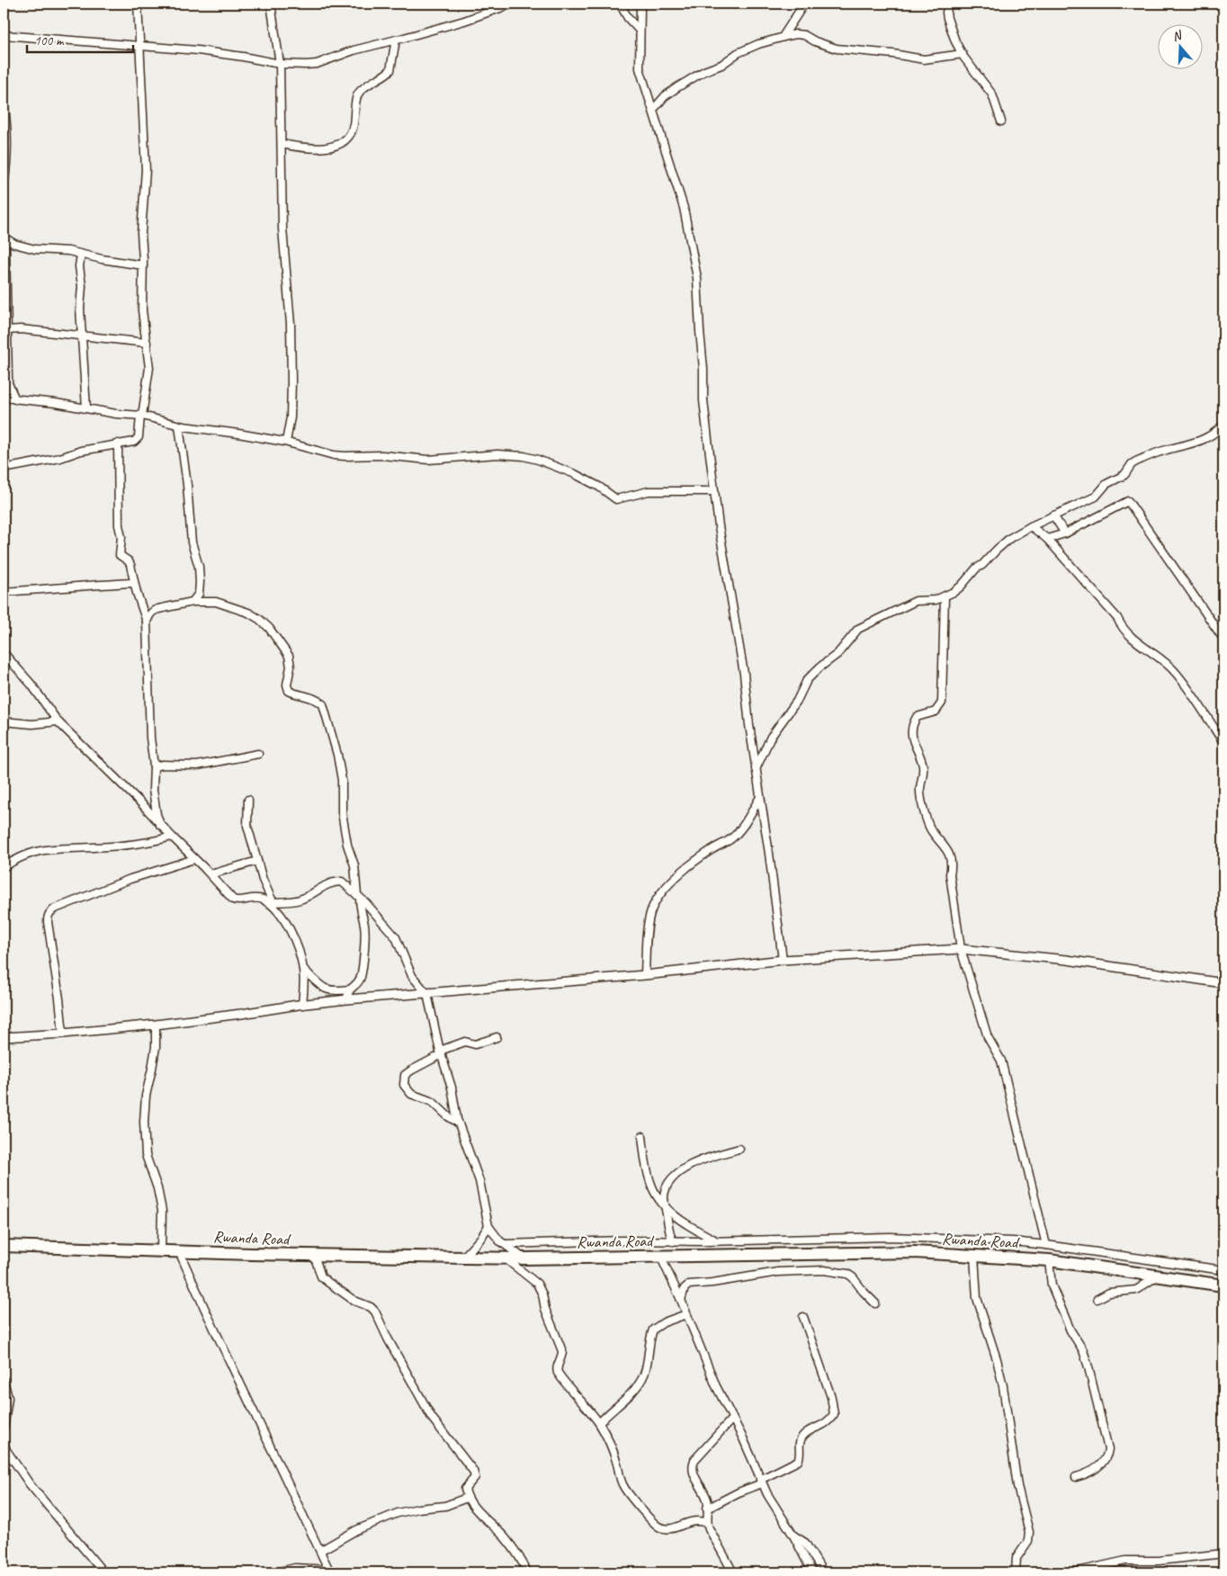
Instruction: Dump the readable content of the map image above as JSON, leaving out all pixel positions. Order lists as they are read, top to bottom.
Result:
{
  "streets": {
    "highway": ["Rwanda Road"]
  },
  "scale_bar": "100 m",
  "north": "top"
}
